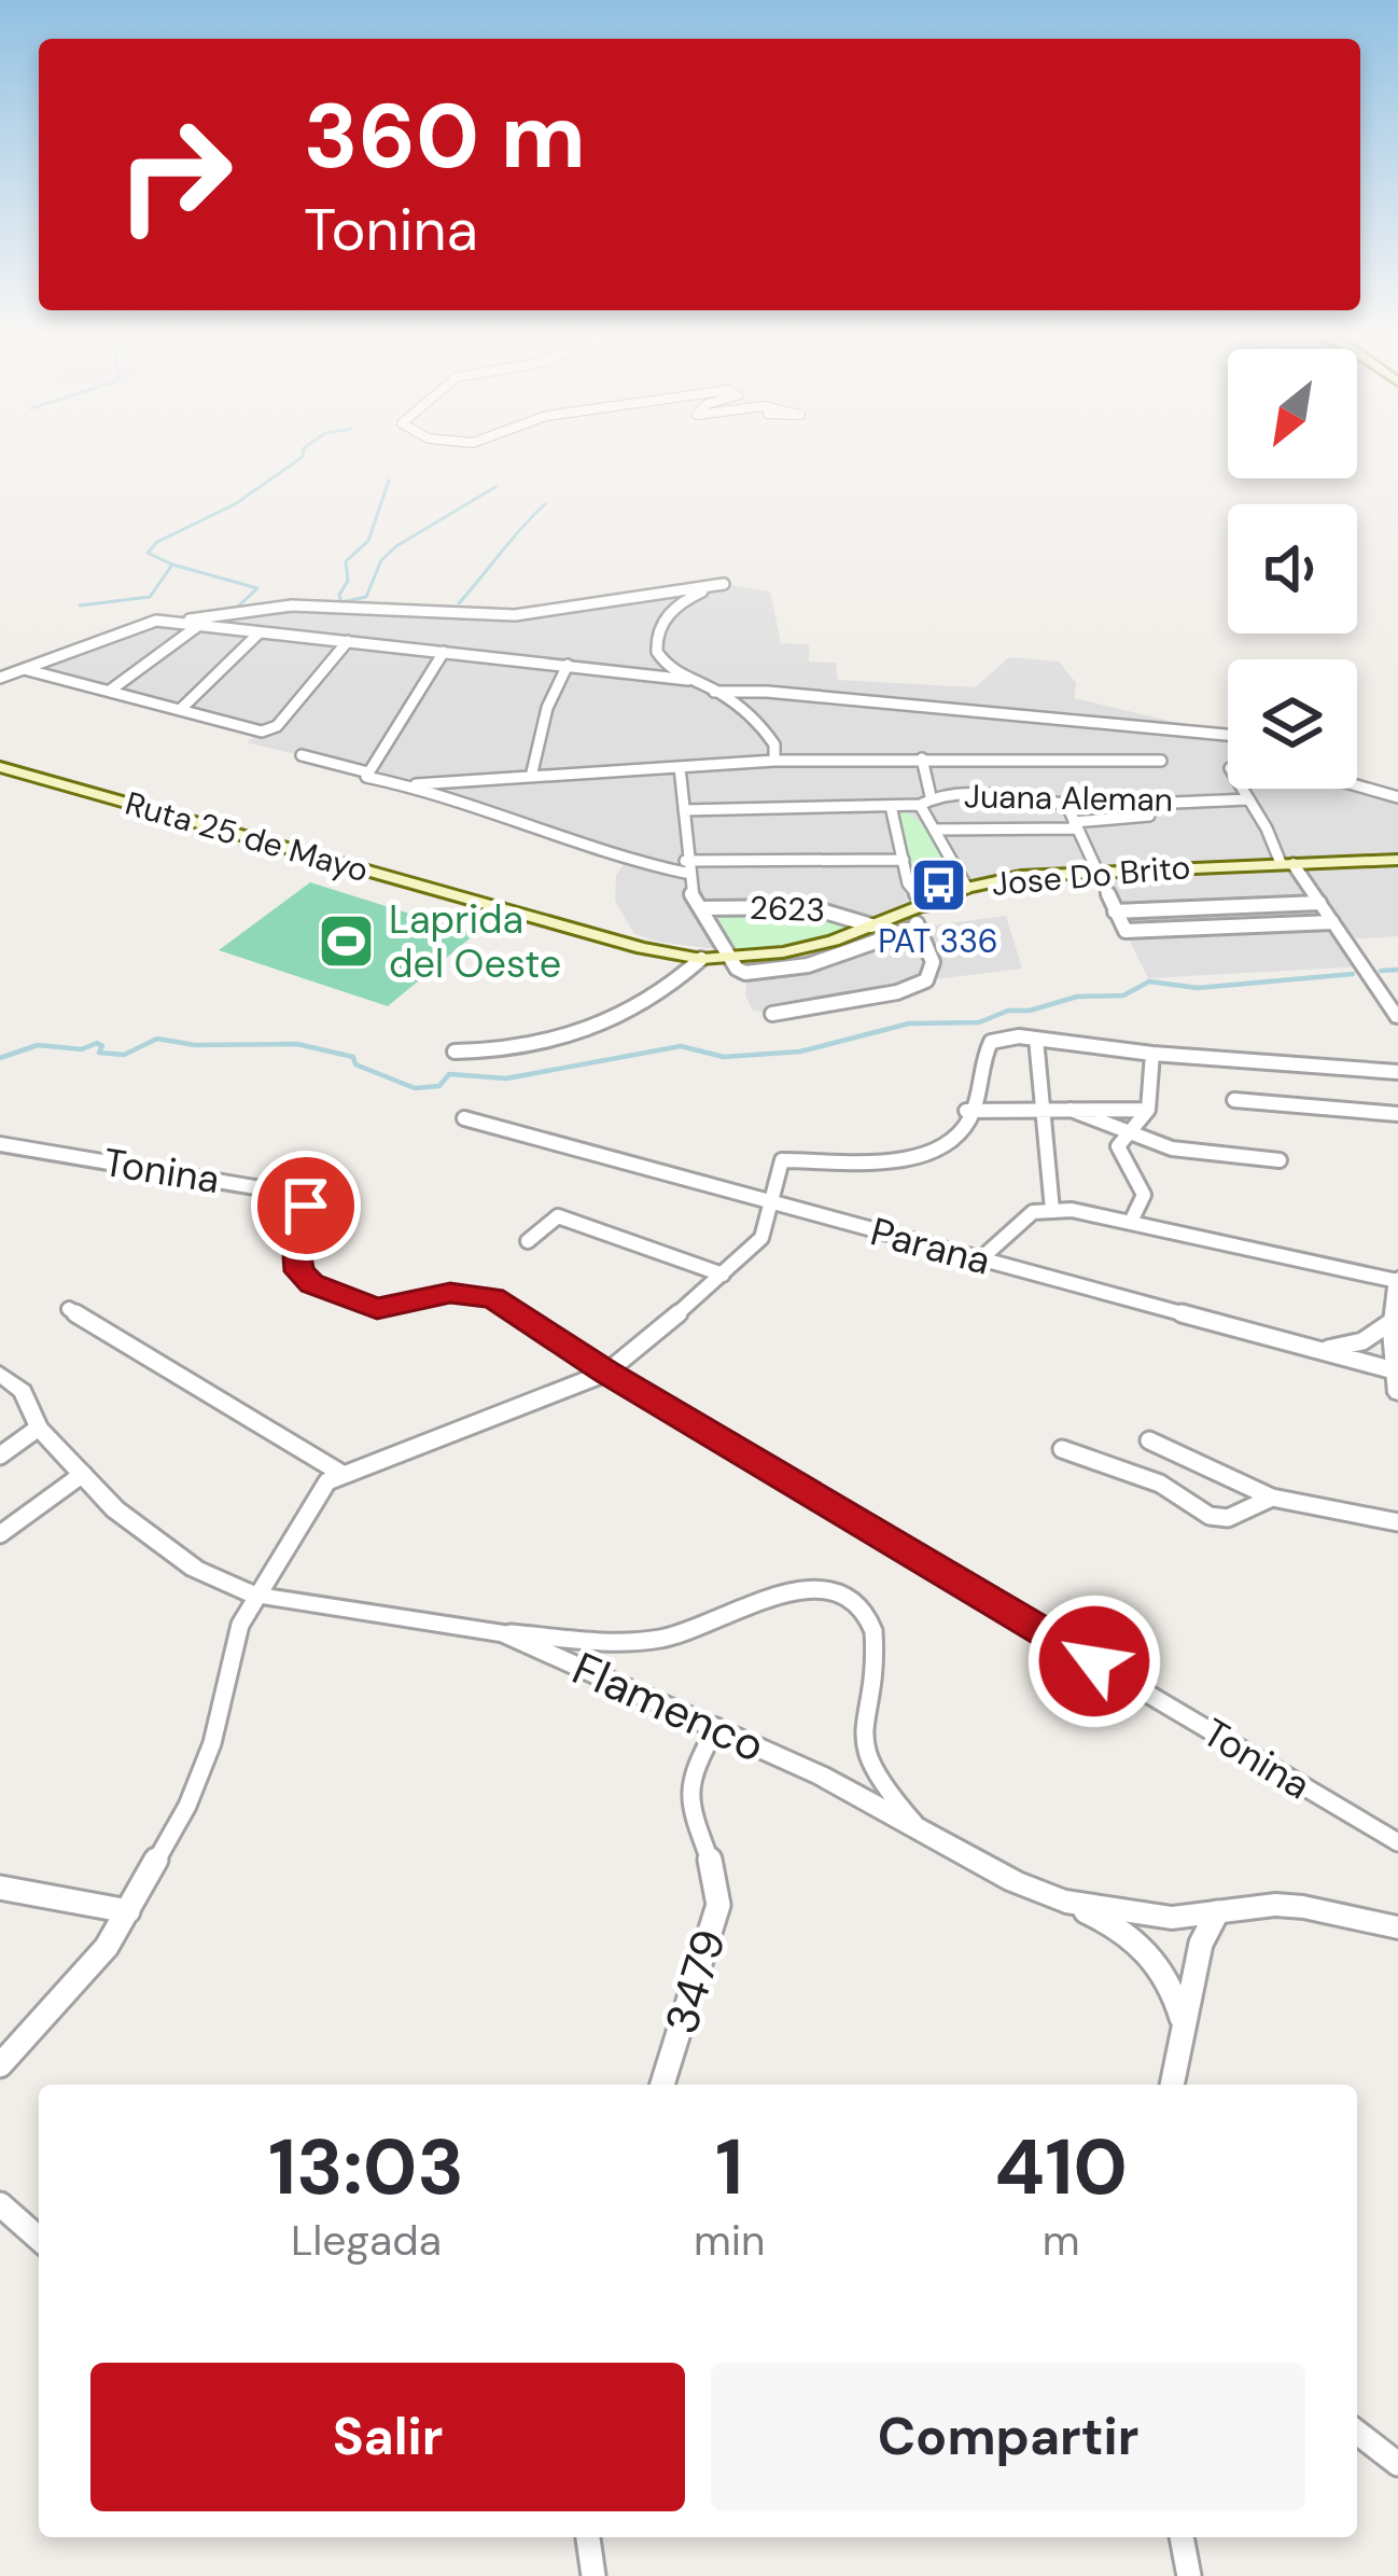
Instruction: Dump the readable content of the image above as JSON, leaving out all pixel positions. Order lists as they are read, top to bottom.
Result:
{
  "streets": {
    "main road": ["Ruta 25 de Mayo", "Jose Do Brito"],
    "street": [
      "Juana Aleman",
      "2623",
      "Tonina",
      "Parana",
      "Flamenco",
      "3479"
    ]
  },
  "crossings": [
    ["Ruta 25 de Mayo", "Jose Do Brito"],
    ["Jose Do Brito", "2623"],
    ["Flamenco", "3479"]
  ],
  "places": {
    "bus stop": ["PAT 336"],
    "sports": ["Laprida del Oeste"]
  },
  "north": "bottom left",
  "page": {
    "turn": ["360 m", "Tonina"],
    "eta": [
      "13:03",
      "Llegada",
      "1",
      "min",
      "410",
      "m"
    ],
    "buttons": ["Salir", "Compartir"]
  }
}
